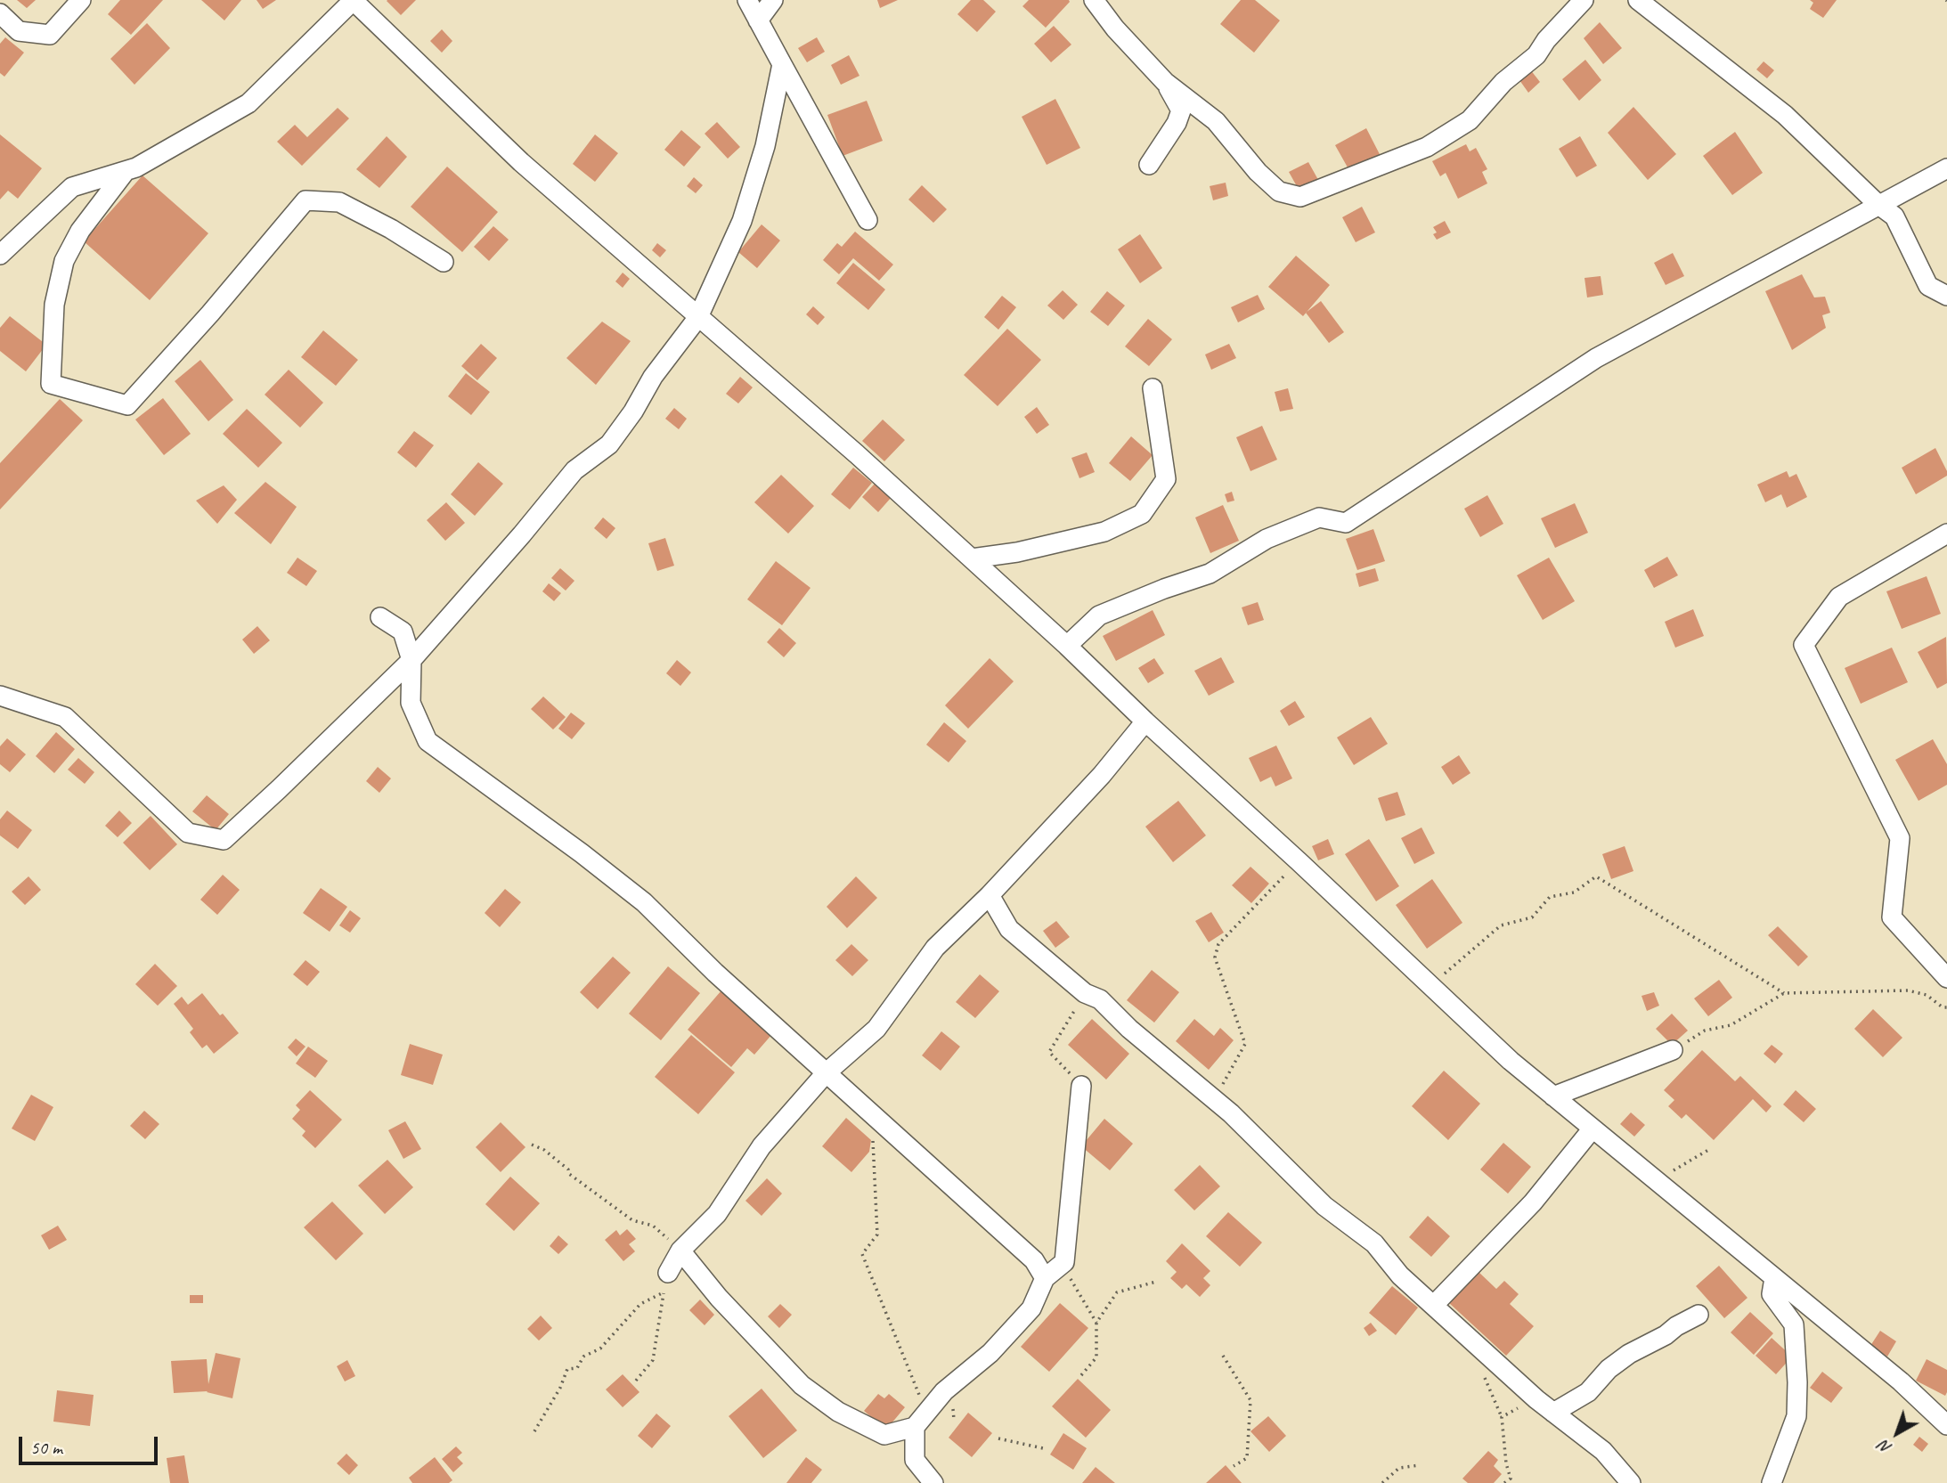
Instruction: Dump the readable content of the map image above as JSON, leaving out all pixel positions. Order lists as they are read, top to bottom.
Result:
{
  "scale_bar": "50 m",
  "north": "bottom left"
}
